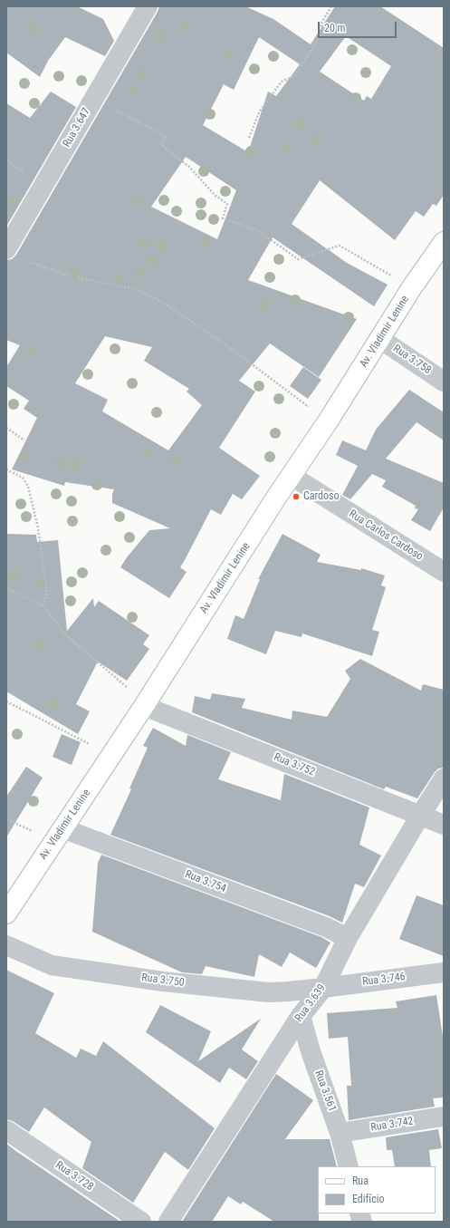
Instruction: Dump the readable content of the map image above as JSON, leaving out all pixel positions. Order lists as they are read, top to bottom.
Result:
{
  "streets": {
    "main road": ["Av. Vladimir Lenine"],
    "street": [
      "Rua 3.647",
      "Rua 3.758",
      "Rua Carlos Cardoso",
      "Rua 3.752",
      "Rua 3.754",
      "Rua 3.746",
      "Rua 3.750",
      "Rua 3.639",
      "Rua 3.561",
      "Rua 3.742",
      "Rua 3.728"
    ]
  },
  "crossings": [
    ["Av. Vladimir Lenine", "Rua 3.758"],
    ["Av. Vladimir Lenine", "Rua Carlos Cardoso"],
    ["Av. Vladimir Lenine", "Rua 3.752"],
    ["Av. Vladimir Lenine", "Rua 3.754"],
    ["Rua 3.752", "Rua 3.639"],
    ["Rua 3.754", "Rua 3.639"],
    ["Rua 3.746", "Rua 3.750"],
    ["Rua 3.746", "Rua 3.639"],
    ["Rua 3.750", "Rua 3.639"],
    ["Rua 3.639", "Rua 3.561"],
    ["Rua 3.561", "Rua 3.742"]
  ],
  "places": ["Cardoso"],
  "legend": ["Rua", "Edifício"],
  "scale_bar": "20 m"
}
